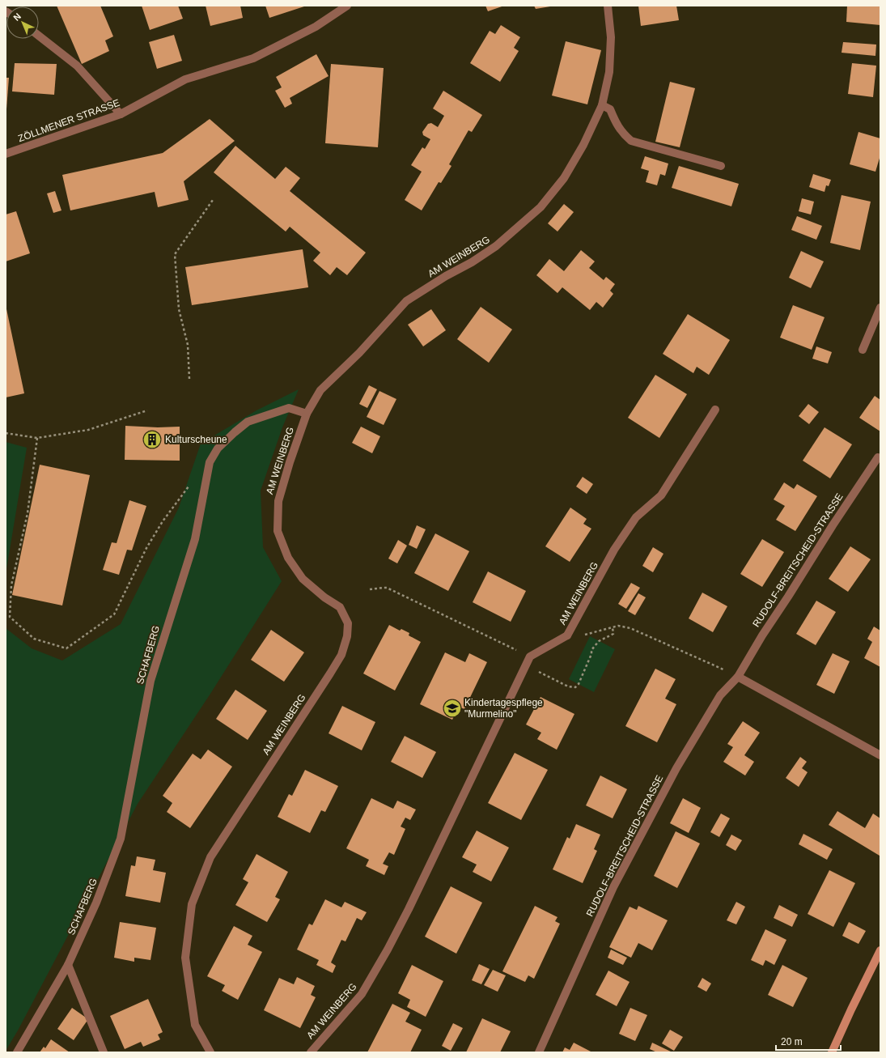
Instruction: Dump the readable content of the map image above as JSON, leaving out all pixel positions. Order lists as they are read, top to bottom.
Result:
{
  "streets": {
    "street": [
      "ZÖLLMENER STRASSE",
      "AM WEINBERG",
      "RUDOLF-BREITSCHEID-STRASSE",
      "SCHAFBERG"
    ]
  },
  "crossings": [
    ["AM WEINBERG", "SCHAFBERG"]
  ],
  "places": {
    "building": ["Kulturscheune"],
    "school or university": ["Kindertagespflege \"Murmelino\""]
  },
  "scale_bar": "20 m",
  "north": "top left"
}
